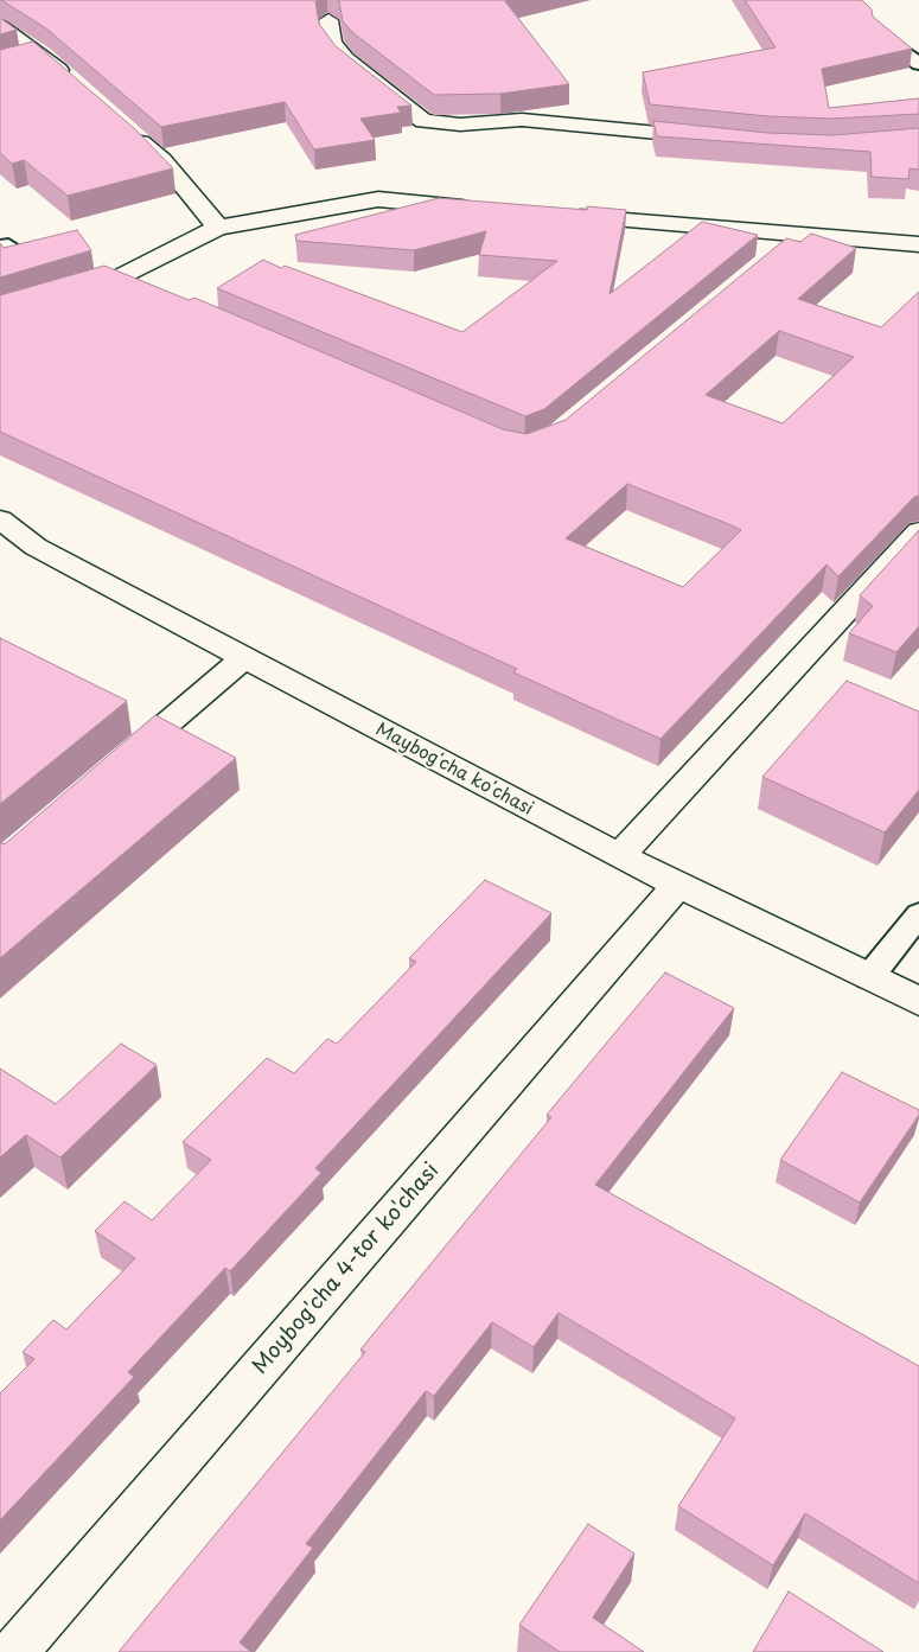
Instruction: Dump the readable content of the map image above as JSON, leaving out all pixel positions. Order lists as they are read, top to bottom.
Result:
{
  "streets": {
    "street": ["Maybogʻcha koʻchasi", "Moybog'cha 4-tor ko'chasi"]
  },
  "crossings": [
    ["Maybogʻcha koʻchasi", "Moybog'cha 4-tor ko'chasi"]
  ]
}
